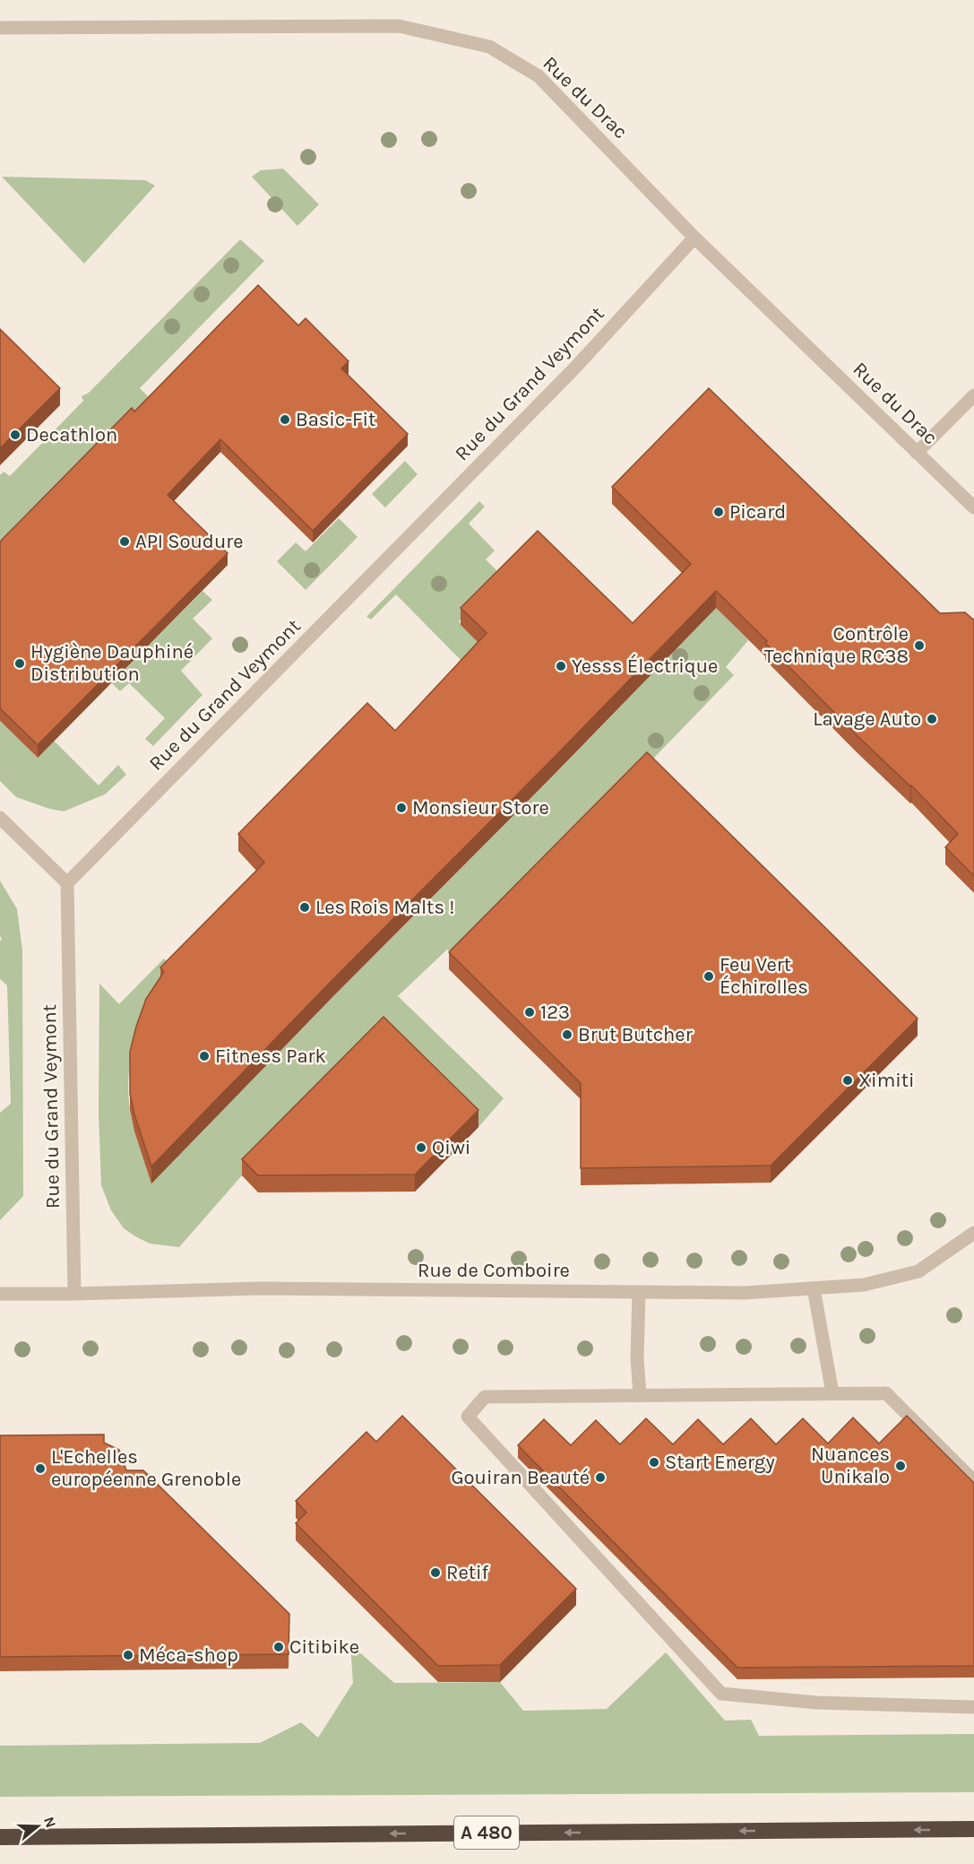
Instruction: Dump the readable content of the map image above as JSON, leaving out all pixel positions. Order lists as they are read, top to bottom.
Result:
{
  "streets": {
    "highway": ["A 480"],
    "street": ["Rue du Drac", "Rue du Grand Veymont", "Rue de Comboire"]
  },
  "crossings": [
    ["Rue du Drac", "Rue du Grand Veymont"],
    ["Rue du Grand Veymont", "Rue de Comboire"]
  ],
  "places": [
    "Basic-Fit",
    "Decathlon",
    "Picard",
    "API Soudure",
    "Contrôle Technique RC38",
    "Hygiène Dauphiné Distribution",
    "Yesss Électrique",
    "Lavage Auto",
    "Monsieur Store",
    "Les Rois Malts !",
    "Feu Vert Échirolles",
    "123",
    "Brut Butcher",
    "Fitness Park",
    "Ximiti",
    "Qiwi",
    "Start Energy",
    "Nuances Unikalo",
    "L'Echelles européenne Grenoble",
    "Gouiran Beauté",
    "Retif",
    "Citibike",
    "Méca-shop"
  ],
  "north": "right"
}
